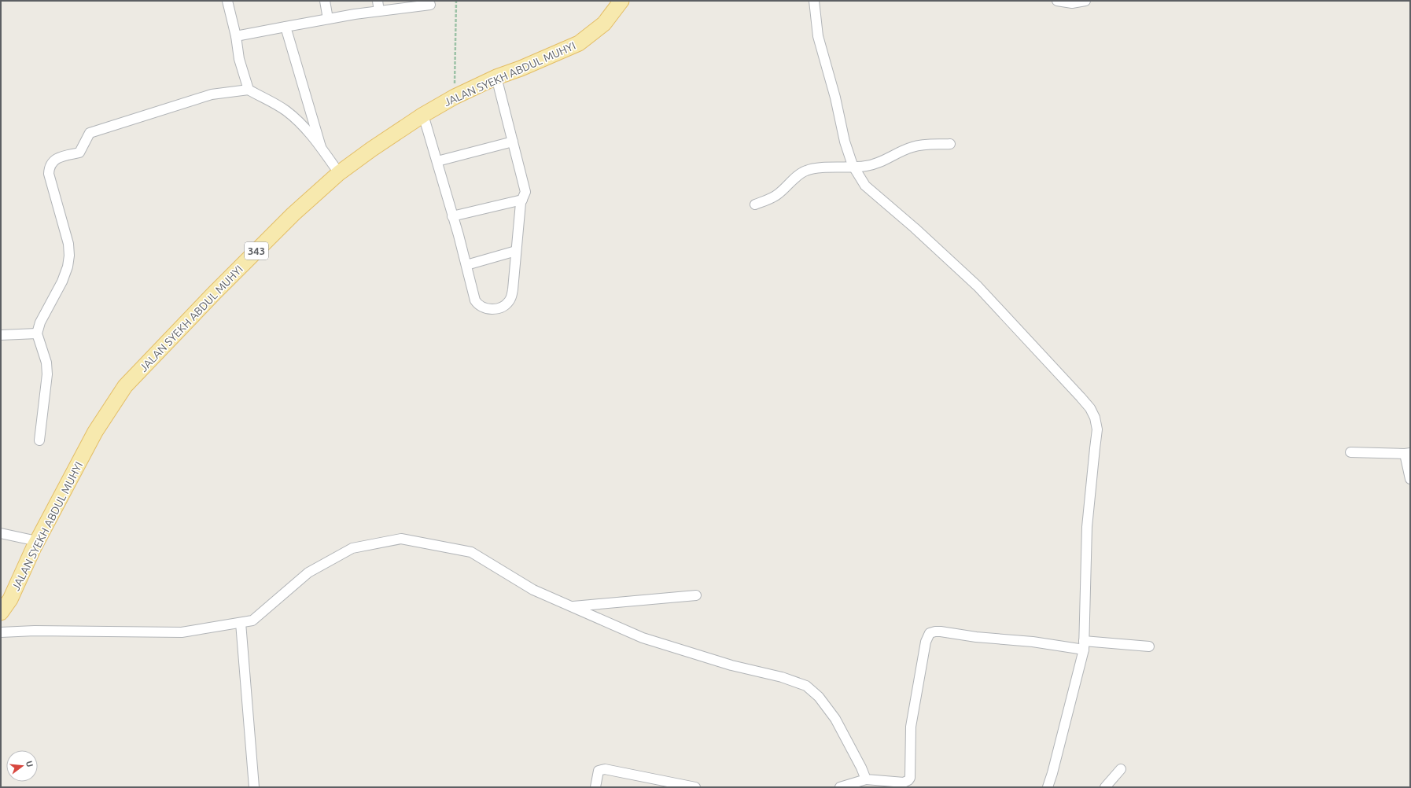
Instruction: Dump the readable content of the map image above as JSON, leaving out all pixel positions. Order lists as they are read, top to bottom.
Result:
{
  "streets": {
    "main road": ["JALAN SYEKH ABDUL MUHYI", "343"]
  },
  "north": "right"
}
